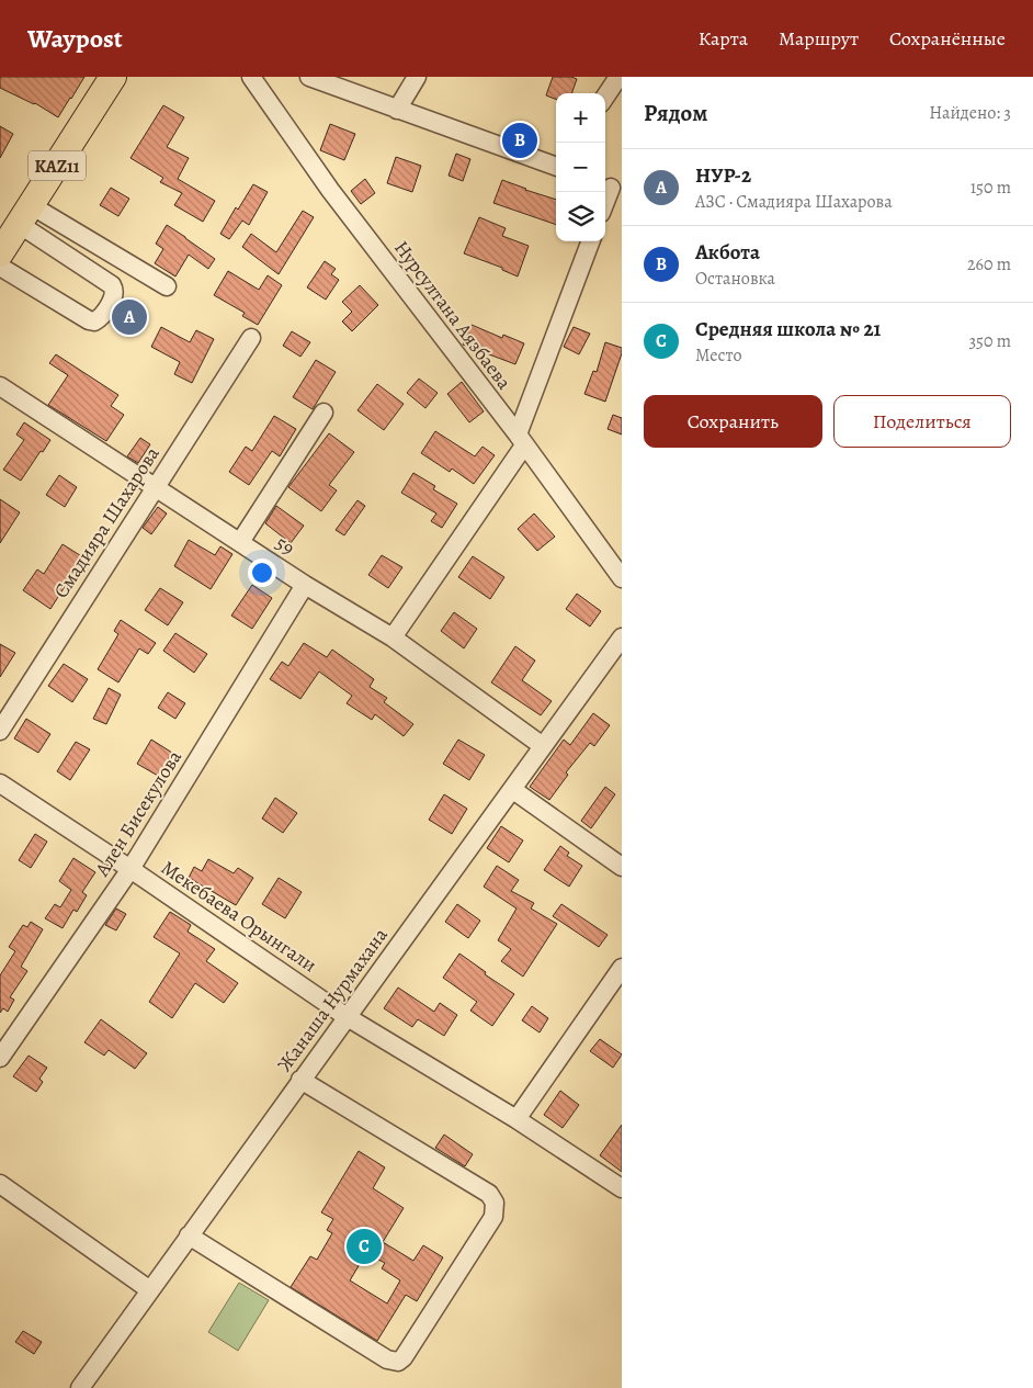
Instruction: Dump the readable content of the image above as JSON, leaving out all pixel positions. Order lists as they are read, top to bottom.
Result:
{
  "streets": {
    "highway": ["KAZ11"],
    "street": [
      "Нурсултана Аязбаева",
      "Смадияра Шахарова",
      "59",
      "Ален Бисекулова",
      "Мекебаева Орынгали",
      "Жанаша Нурмахана"
    ]
  },
  "crossings": [
    ["Смадияра Шахарова", "59"],
    ["59", "Ален Бисекулова"],
    ["59", "Жанаша Нурмахана"],
    ["Ален Бисекулова", "Мекебаева Орынгали"],
    ["Мекебаева Орынгали", "Жанаша Нурмахана"]
  ],
  "page": {
    "header": "Waypost",
    "nav": ["Карта", "Маршрут", "Сохранённые"],
    "heading": ["Рядом", "Найдено: 3"],
    "map_buttons": ["+", "−"],
    "pins": ["B", "A", "C"],
    "list": [
      {
        "mark": "A",
        "name": "НУР-2",
        "note": "АЗС · Смадияра Шахарова",
        "value": "150 m"
      },
      {
        "mark": "B",
        "name": "Акбота",
        "note": "Остановка",
        "value": "260 m"
      },
      {
        "mark": "C",
        "name": "Средняя школа № 21",
        "note": "Место",
        "value": "350 m"
      }
    ],
    "buttons": ["Сохранить", "Поделиться"]
  }
}
